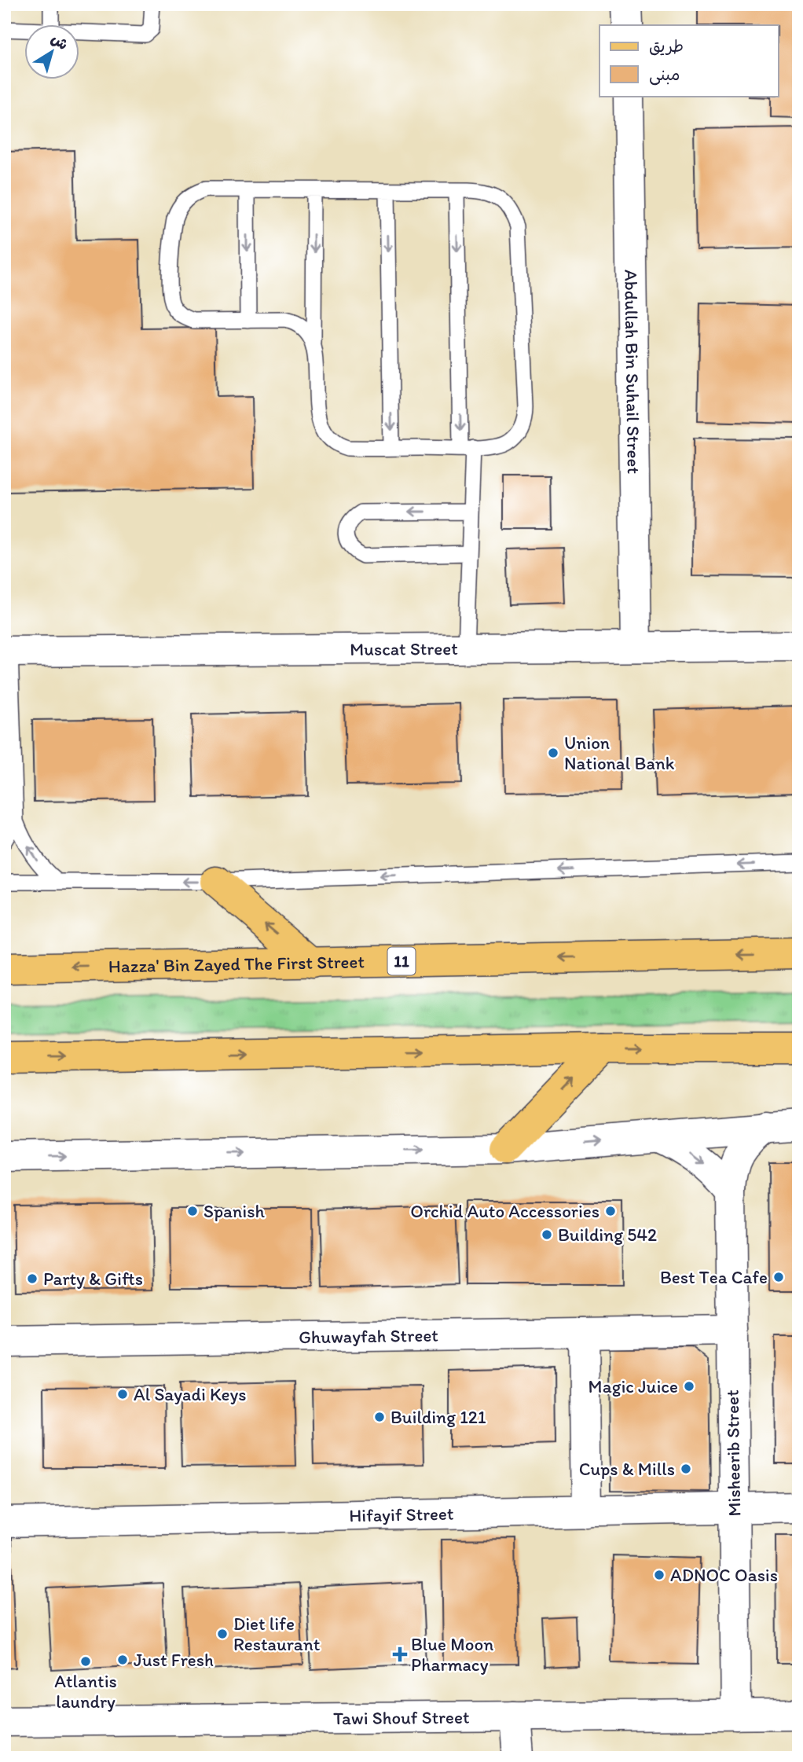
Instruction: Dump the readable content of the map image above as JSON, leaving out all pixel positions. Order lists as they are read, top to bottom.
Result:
{
  "streets": {
    "main road": ["11", "Hazza' Bin Zayed The First Street"],
    "street": [
      "Abdullah Bin Suhail Street",
      "Muscat Street",
      "Ghuwayfah Street",
      "Misheerib Street",
      "Hifayif Street",
      "Tawi Shouf Street"
    ]
  },
  "crossings": [
    ["Abdullah Bin Suhail Street", "Muscat Street"],
    ["Ghuwayfah Street", "Misheerib Street"],
    ["Misheerib Street", "Hifayif Street"],
    ["Misheerib Street", "Tawi Shouf Street"]
  ],
  "places": {
    "other": [
      "Union National Bank",
      "Spanish",
      "Orchid Auto Accessories",
      "Building 542",
      "Best Tea Cafe",
      "Party & Gifts",
      "Magic Juice",
      "Al Sayadi Keys",
      "Building 121",
      "Cups & Mills",
      "ADNOC Oasis",
      "Diet life Restaurant",
      "Just Fresh",
      "Atlantis laundry"
    ],
    "health": ["Blue Moon Pharmacy"]
  },
  "legend": ["طريق", "مبنى"],
  "north": "top right"
}
